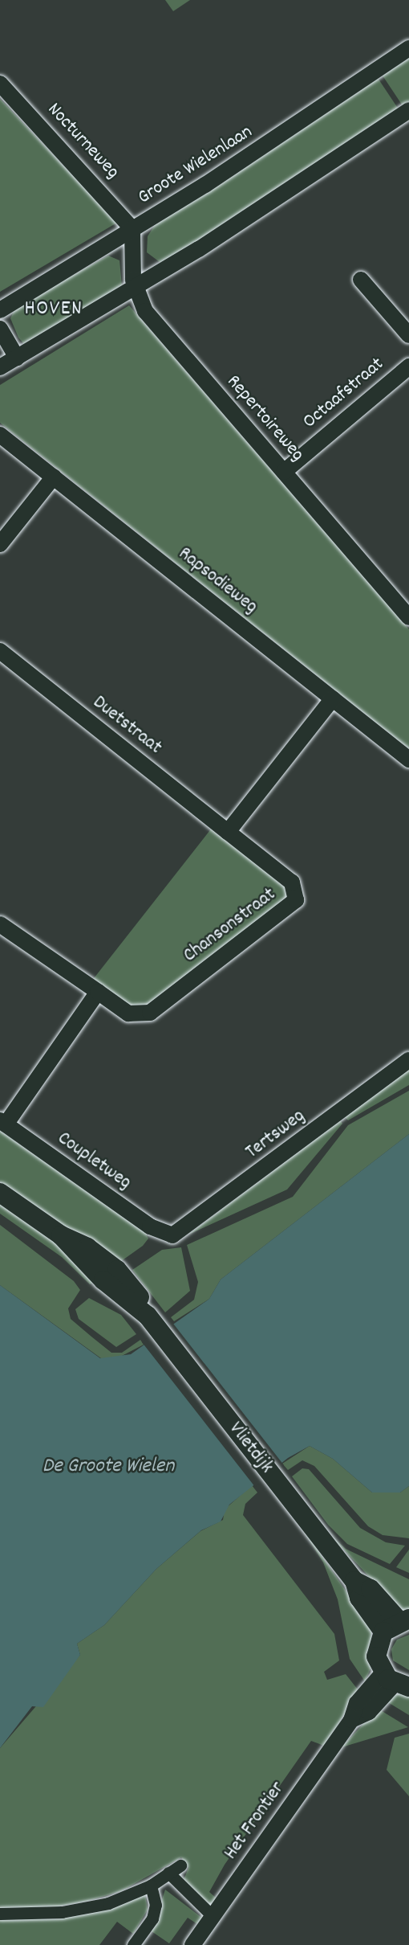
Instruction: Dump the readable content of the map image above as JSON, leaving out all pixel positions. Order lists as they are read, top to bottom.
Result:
{
  "streets": {
    "street": [
      "Nocturneweg",
      "Groote Wielenlaan",
      "Octaafstraat",
      "Repertoireweg",
      "Rapsodieweg",
      "Duetstraat",
      "Chansonstraat",
      "Tertsweg",
      "Coupletweg",
      "Vlietdijk",
      "Het Frontier"
    ]
  },
  "crossings": [
    ["Nocturneweg", "Groote Wielenlaan"],
    ["Nocturneweg", "Repertoireweg"],
    ["Groote Wielenlaan", "Repertoireweg"],
    ["Octaafstraat", "Repertoireweg"],
    ["Duetstraat", "Chansonstraat"],
    ["Tertsweg", "Coupletweg"]
  ],
  "districts": ["HOVEN"],
  "water": ["De Groote Wielen"]
}
